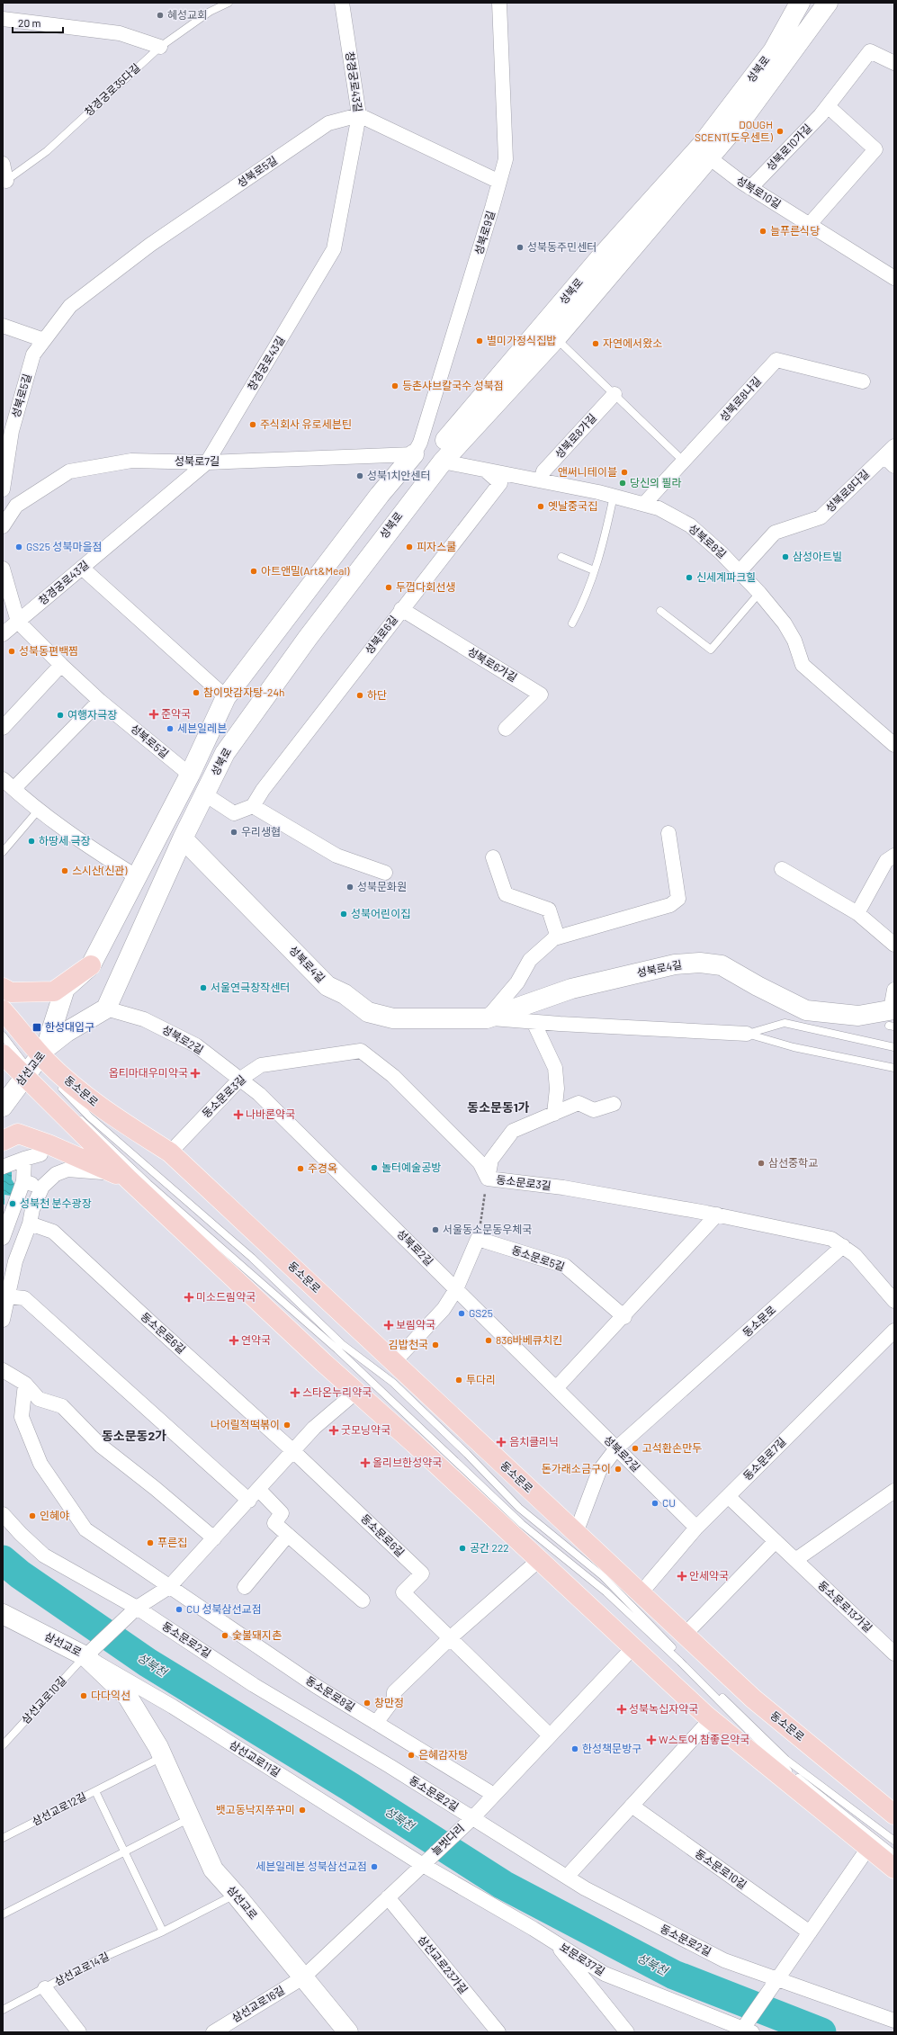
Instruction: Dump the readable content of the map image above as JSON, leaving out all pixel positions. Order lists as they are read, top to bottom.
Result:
{
  "streets": {
    "main road": [
      "성북로",
      "성북로4길",
      "삼선교로",
      "동소문로"
    ],
    "street": [
      "창경궁로43길",
      "성북로10가길",
      "성북로5길",
      "성북로10길",
      "성북로9길",
      "성북로8나길",
      "성북로8가길",
      "성북로7길",
      "성북로8다길",
      "성북로8길",
      "성북로6길",
      "성북로6가길",
      "성북로2길",
      "동소문로3길",
      "동소문로5길",
      "동소문로6길",
      "동소문로7길",
      "동소문로13가길",
      "동소문로2길",
      "동소문로8길",
      "삼선교로11길",
      "늘벗다리",
      "동소문로10길",
      "보문로37길",
      "삼선교로23가길",
      "삼선교로16길"
    ],
    "lane": [
      "창경궁로35다길",
      "삼선교로10길",
      "삼선교로12길",
      "삼선교로14길"
    ]
  },
  "crossings": [
    ["성북로", "성북로5길"],
    ["성북로", "성북로10길"],
    ["성북로", "성북로9길"],
    ["성북로", "성북로7길"],
    ["성북로", "성북로8길"],
    ["성북로", "성북로4길"],
    ["성북로", "성북로2길"],
    ["성북로", "삼선교로"],
    ["성북로", "동소문로"],
    ["창경궁로43길", "성북로5길"],
    ["창경궁로43길", "성북로7길"],
    ["성북로10가길", "성북로10길"],
    ["성북로9길", "성북로7길"],
    ["성북로8나길", "성북로8길"],
    ["성북로8가길", "성북로8길"],
    ["성북로8다길", "성북로8길"],
    ["성북로8길", "성북로6길"],
    ["성북로6길", "성북로6가길"],
    ["성북로2길", "동소문로"],
    ["성북로2길", "동소문로3길"],
    ["성북로2길", "동소문로7길"],
    ["삼선교로", "동소문로"],
    ["삼선교로", "삼선교로10길"],
    ["삼선교로", "삼선교로11길"],
    ["삼선교로", "삼선교로14길"],
    ["삼선교로", "삼선교로16길"],
    ["동소문로", "동소문로3길"],
    ["동소문로", "동소문로7길"],
    ["동소문로7길", "동소문로13가길"],
    ["동소문로2길", "늘벗다리"],
    ["삼선교로10길", "삼선교로11길"],
    ["삼선교로11길", "늘벗다리"],
    ["삼선교로11길", "보문로37길"],
    ["늘벗다리", "보문로37길"]
  ],
  "districts": ["동소문동1가", "동소문동2가"],
  "water": ["성북천"],
  "places": {
    "other": [
      "혜성교회",
      "DOUGH SCENT(도우센트)",
      "늘푸른식당",
      "성북동주민센터",
      "별미가정식집밥",
      "자연에서왔소",
      "등촌샤브칼국수 성북점",
      "주식회사 유로세븐틴",
      "앤써니테이블",
      "성북1치안센터",
      "당신의 필라",
      "옛날중국집",
      "GS25 성북마을점",
      "피자스쿨",
      "삼성아트빌",
      "아트앤밀(Art&Meal)",
      "신세계파크힐",
      "두껍다회선생",
      "성북동편백찜",
      "참이맛감자탕-24h",
      "하단",
      "여행자극장",
      "세븐일레븐",
      "우리생협",
      "하땅세 극장",
      "스시산(신관)",
      "성북문화원",
      "성북어린이집",
      "서울연극창작센터",
      "삼선중학교",
      "놀터예술공방",
      "주경옥",
      "성북천 분수광장",
      "서울동소문동우체국",
      "GS25",
      "836바베큐치킨",
      "김밥천국",
      "투다리",
      "나어릴적떡볶이",
      "고석환손만두",
      "돈가래소금구이",
      "CU",
      "인혜야",
      "푸른집",
      "공간 222",
      "CU 성북삼선교점",
      "숯불돼지촌",
      "다다익선",
      "창만정",
      "한성책문방구",
      "은혜감자탕",
      "뱃고동낙지쭈꾸미",
      "세븐일레븐 성북삼선교점"
    ],
    "health": [
      "준약국",
      "옵티마대우미약국",
      "나바론약국",
      "미소드림약국",
      "보림약국",
      "연약국",
      "스타온누리약국",
      "굿모닝약국",
      "음치클리닉",
      "올리브한성약국",
      "안세약국",
      "성북녹십자약국",
      "W스토어 참좋은약국"
    ],
    "transit": ["한성대입구"]
  },
  "scale_bar": "20 m"
}
